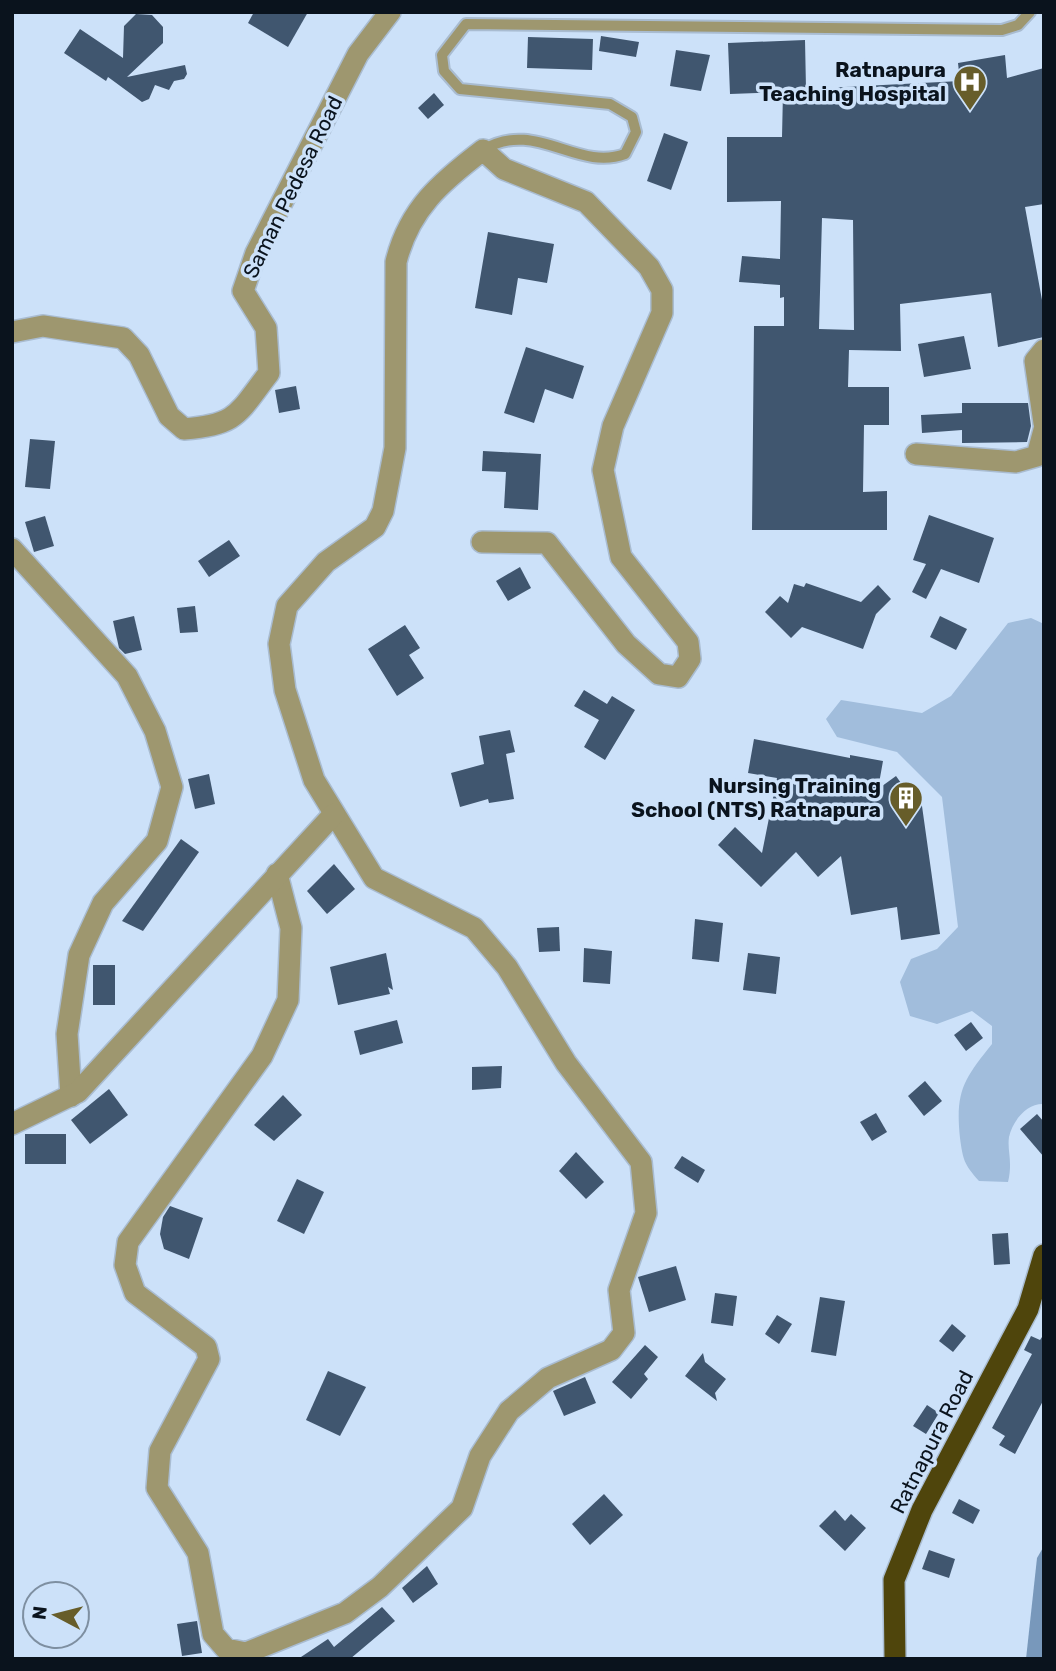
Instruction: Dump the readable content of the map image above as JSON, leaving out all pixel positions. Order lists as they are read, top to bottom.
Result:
{
  "streets": {
    "highway": ["Ratnapura Road"],
    "street": ["Saman Pedesa Road"]
  },
  "places": {
    "hospital": ["Ratnapura Teaching Hospital"],
    "building": ["Nursing Training School (NTS) Ratnapura"]
  },
  "north": "left"
}
